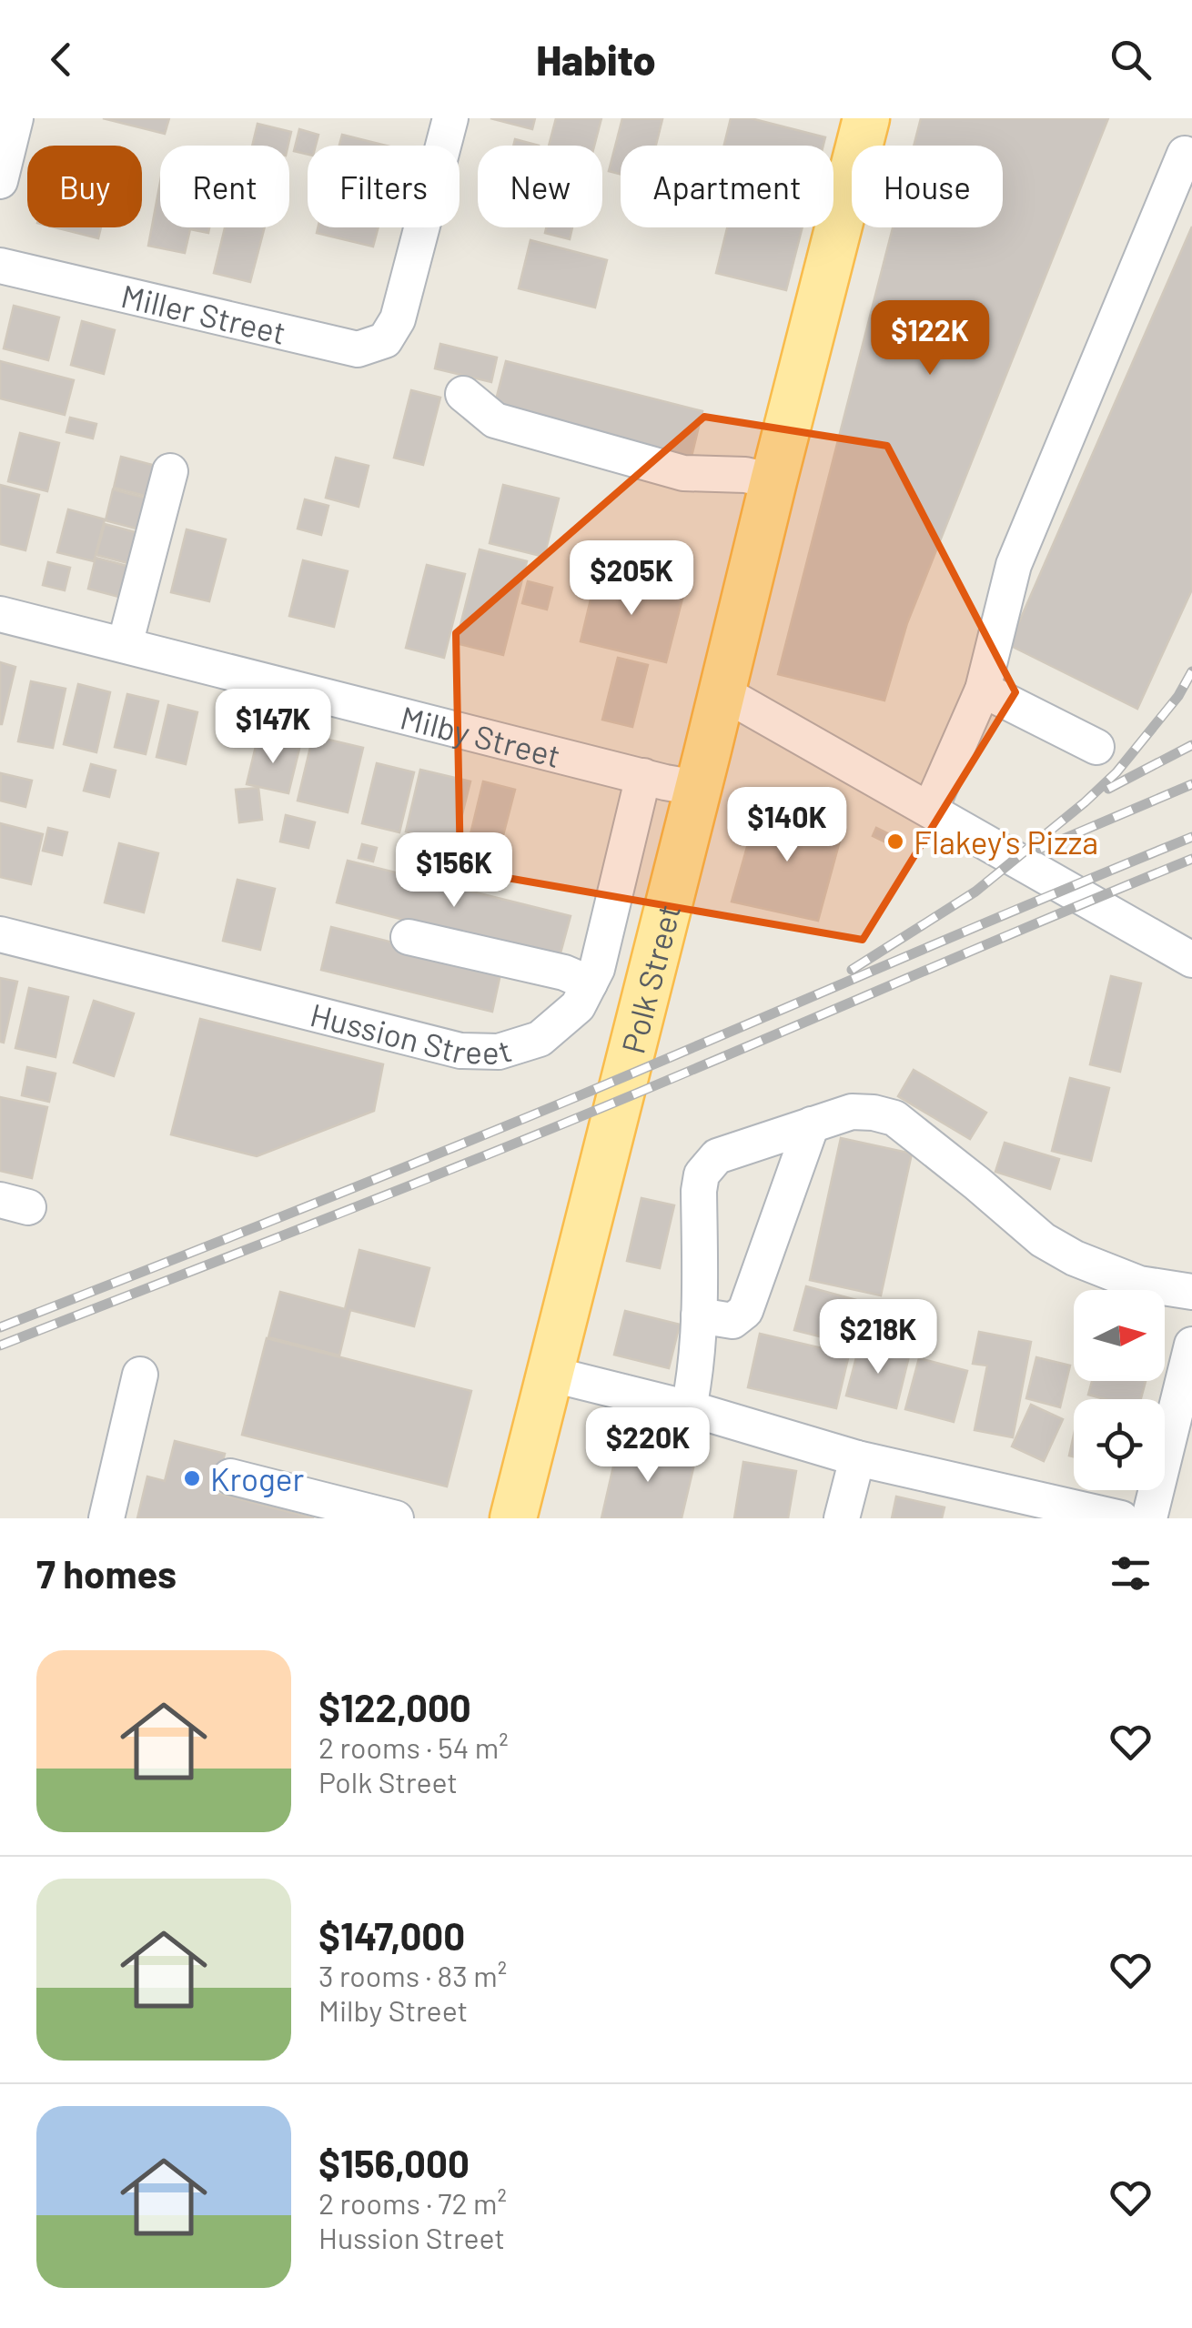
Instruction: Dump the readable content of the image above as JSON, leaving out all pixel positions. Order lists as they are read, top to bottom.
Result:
{
  "streets": {
    "main road": ["Polk Street"],
    "street": ["Miller Street", "Milby Street", "Hussion Street"]
  },
  "crossings": [
    ["Milby Street", "Polk Street"],
    ["Milby Street", "Hussion Street"]
  ],
  "places": ["Flakey's Pizza", "Kroger"],
  "north": "right",
  "page": {
    "header": "Habito",
    "chip": [
      "Buy",
      "Rent",
      "Filters",
      "New",
      "Apartment",
      "House"
    ],
    "price": [
      "$122K",
      "$205K",
      "$147K",
      "$140K",
      "$156K",
      "$218K",
      "$220K"
    ],
    "heading": "7 homes",
    "list": [
      {
        "name": "$122,000",
        "note": "2 rooms · 54 m² · Polk Street"
      },
      {
        "name": "$147,000",
        "note": "3 rooms · 83 m² · Milby Street"
      },
      {
        "name": "$156,000",
        "note": "2 rooms · 72 m² · Hussion Street"
      }
    ]
  }
}
